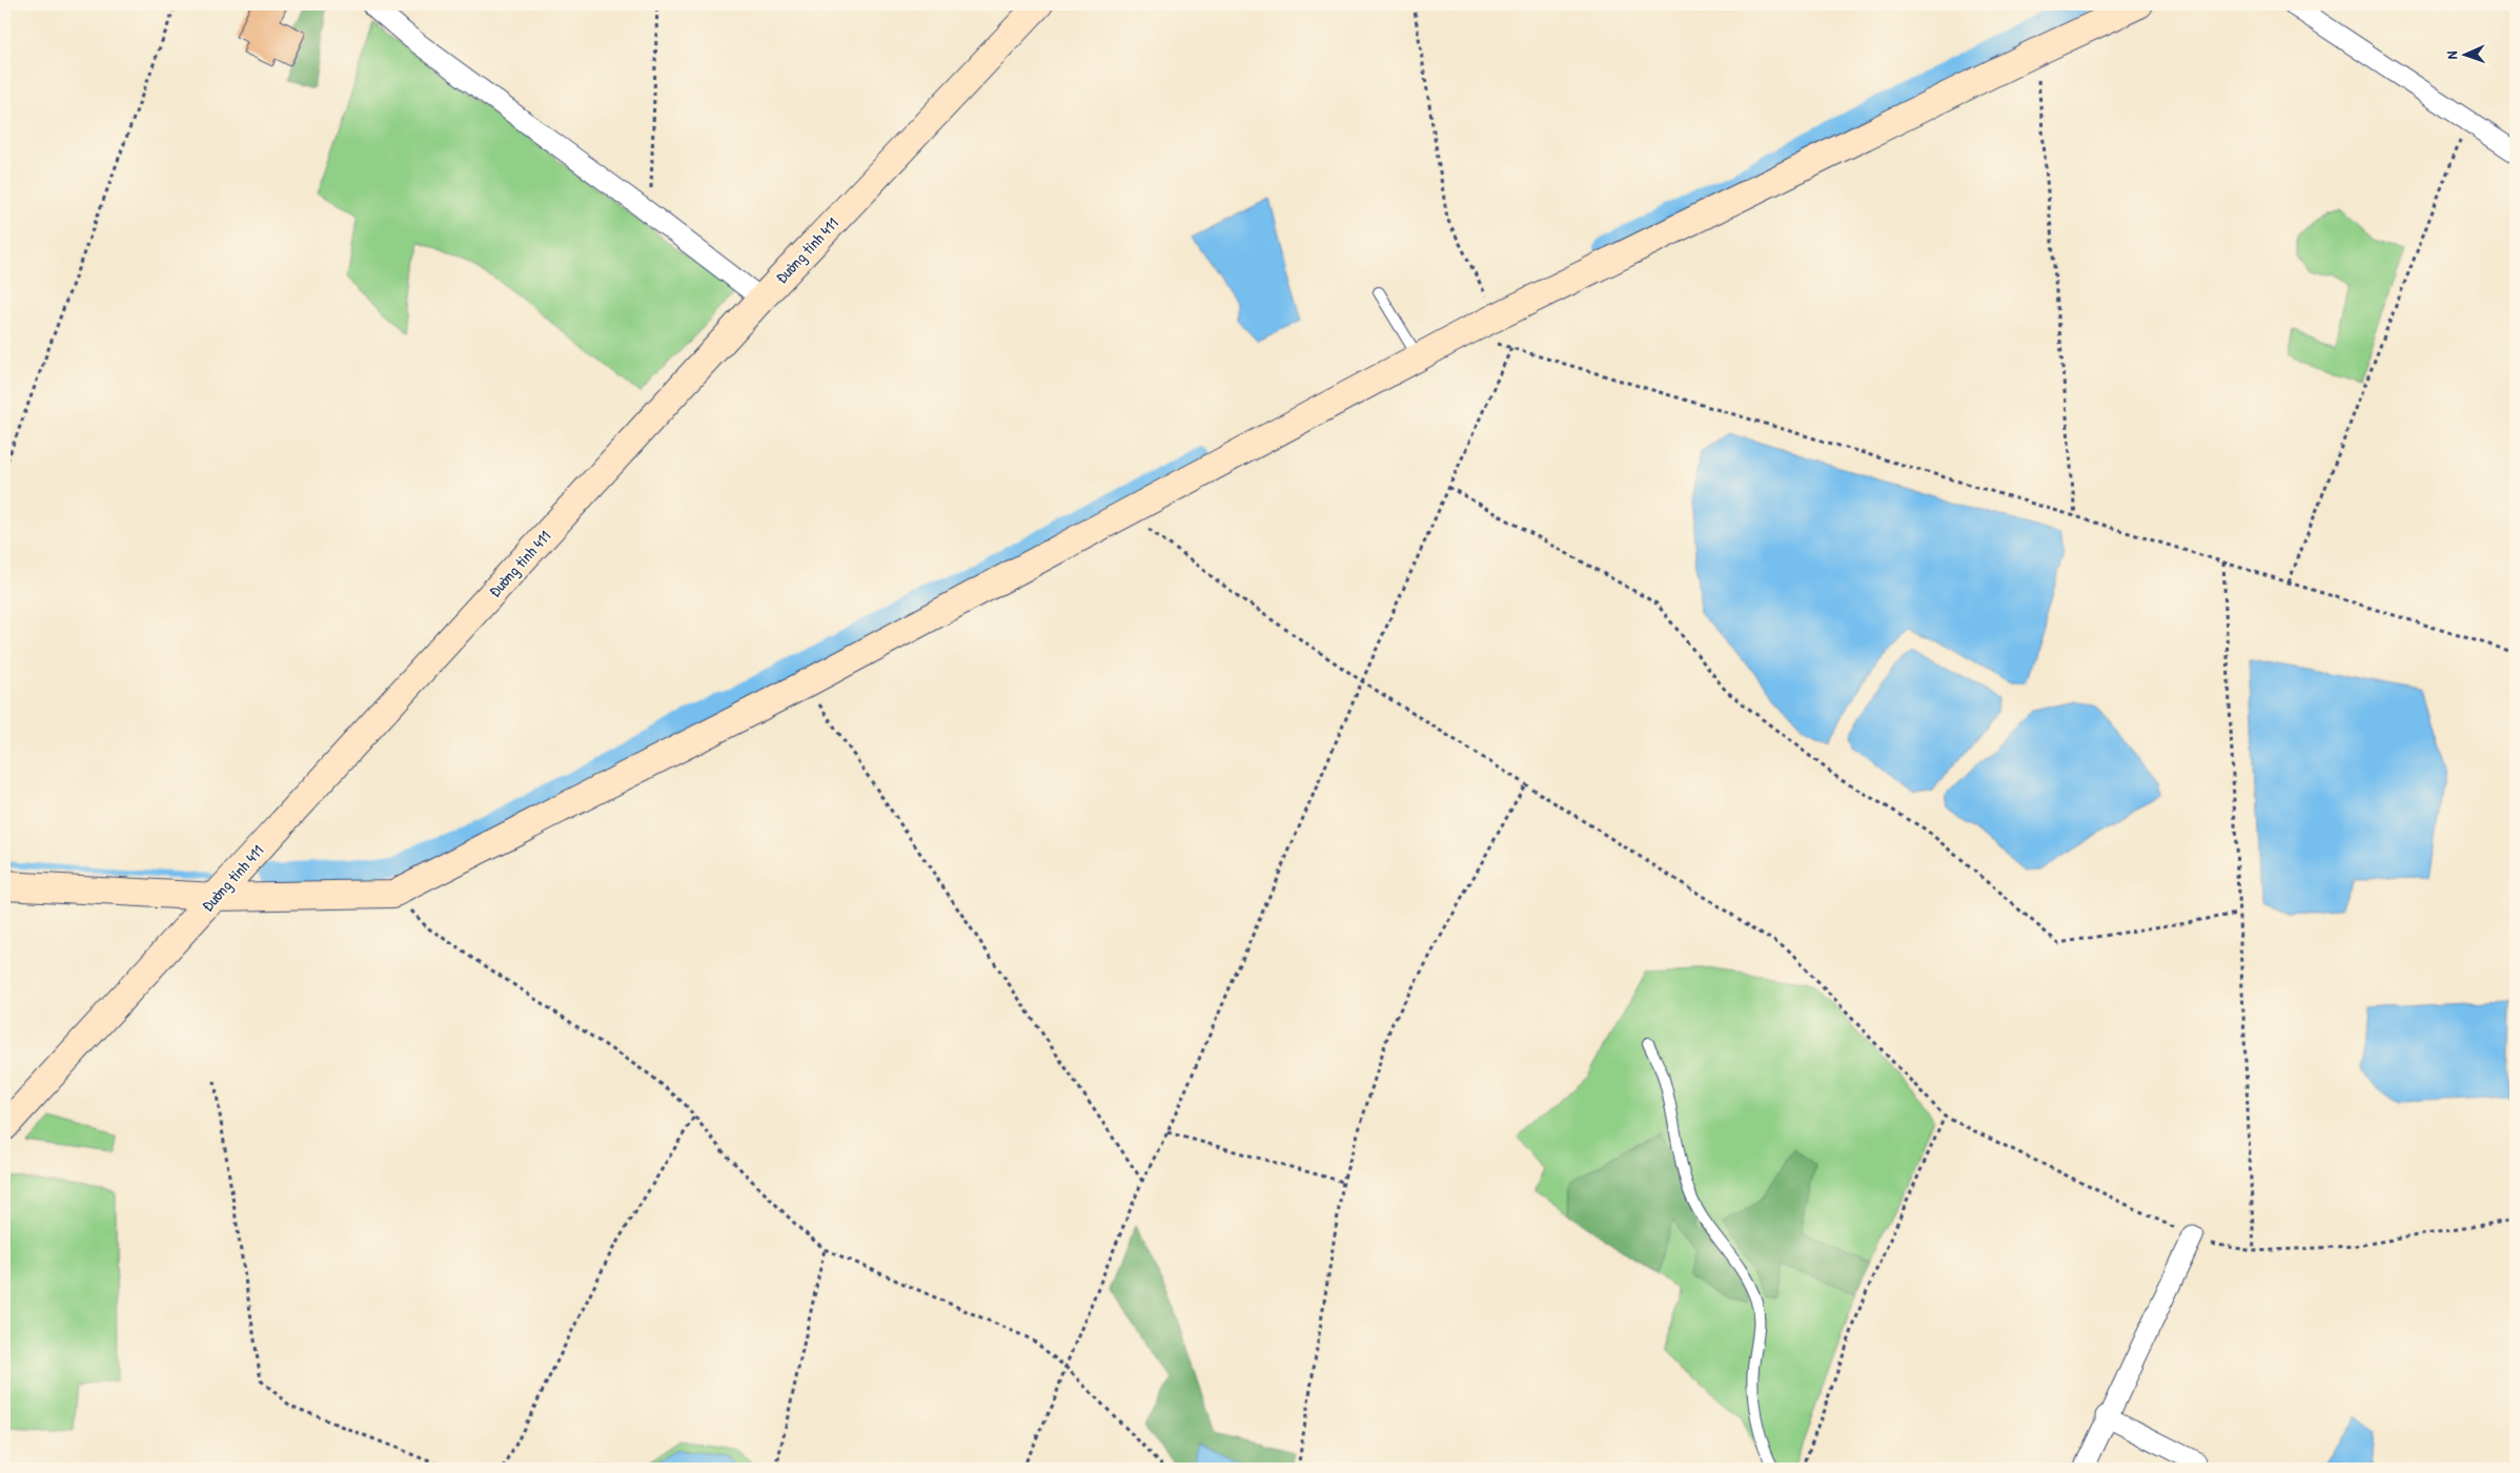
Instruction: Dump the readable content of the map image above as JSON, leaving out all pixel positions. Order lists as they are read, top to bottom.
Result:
{
  "streets": {
    "main road": ["Đường tỉnh 411"]
  },
  "north": "left"
}
